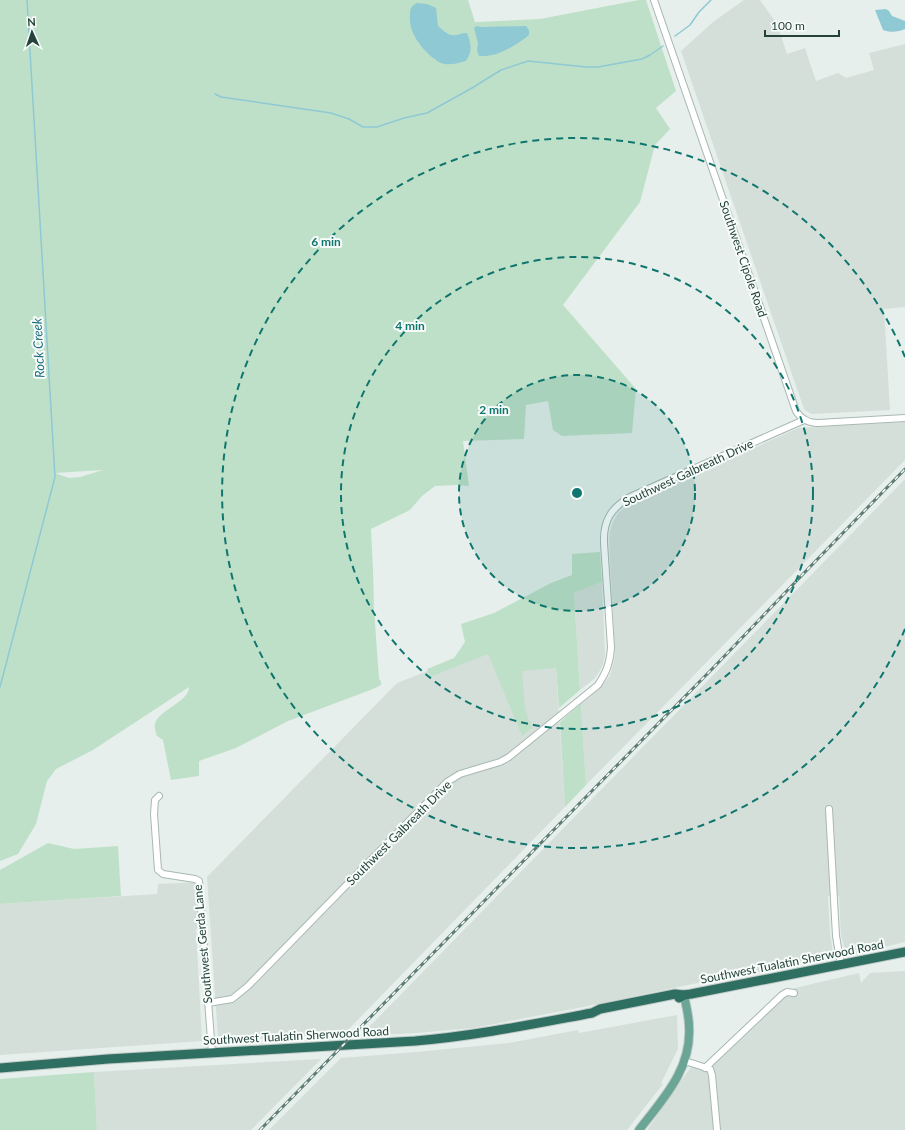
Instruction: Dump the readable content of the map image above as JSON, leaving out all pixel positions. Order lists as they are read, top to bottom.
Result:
{
  "streets": {
    "highway": ["Southwest Tualatin Sherwood Road"],
    "street": ["Southwest Cipole Road", "Southwest Galbreath Drive", "Southwest Gerda Lane"]
  },
  "crossings": [
    ["Southwest Cipole Road", "Southwest Galbreath Drive"],
    ["Southwest Galbreath Drive", "Southwest Gerda Lane"],
    ["Southwest Gerda Lane", "Southwest Tualatin Sherwood Road"]
  ],
  "water": ["Rock Creek"],
  "scale_bar": "100 m",
  "north": "top",
  "rings": ["6 min", "4 min", "2 min"]
}
